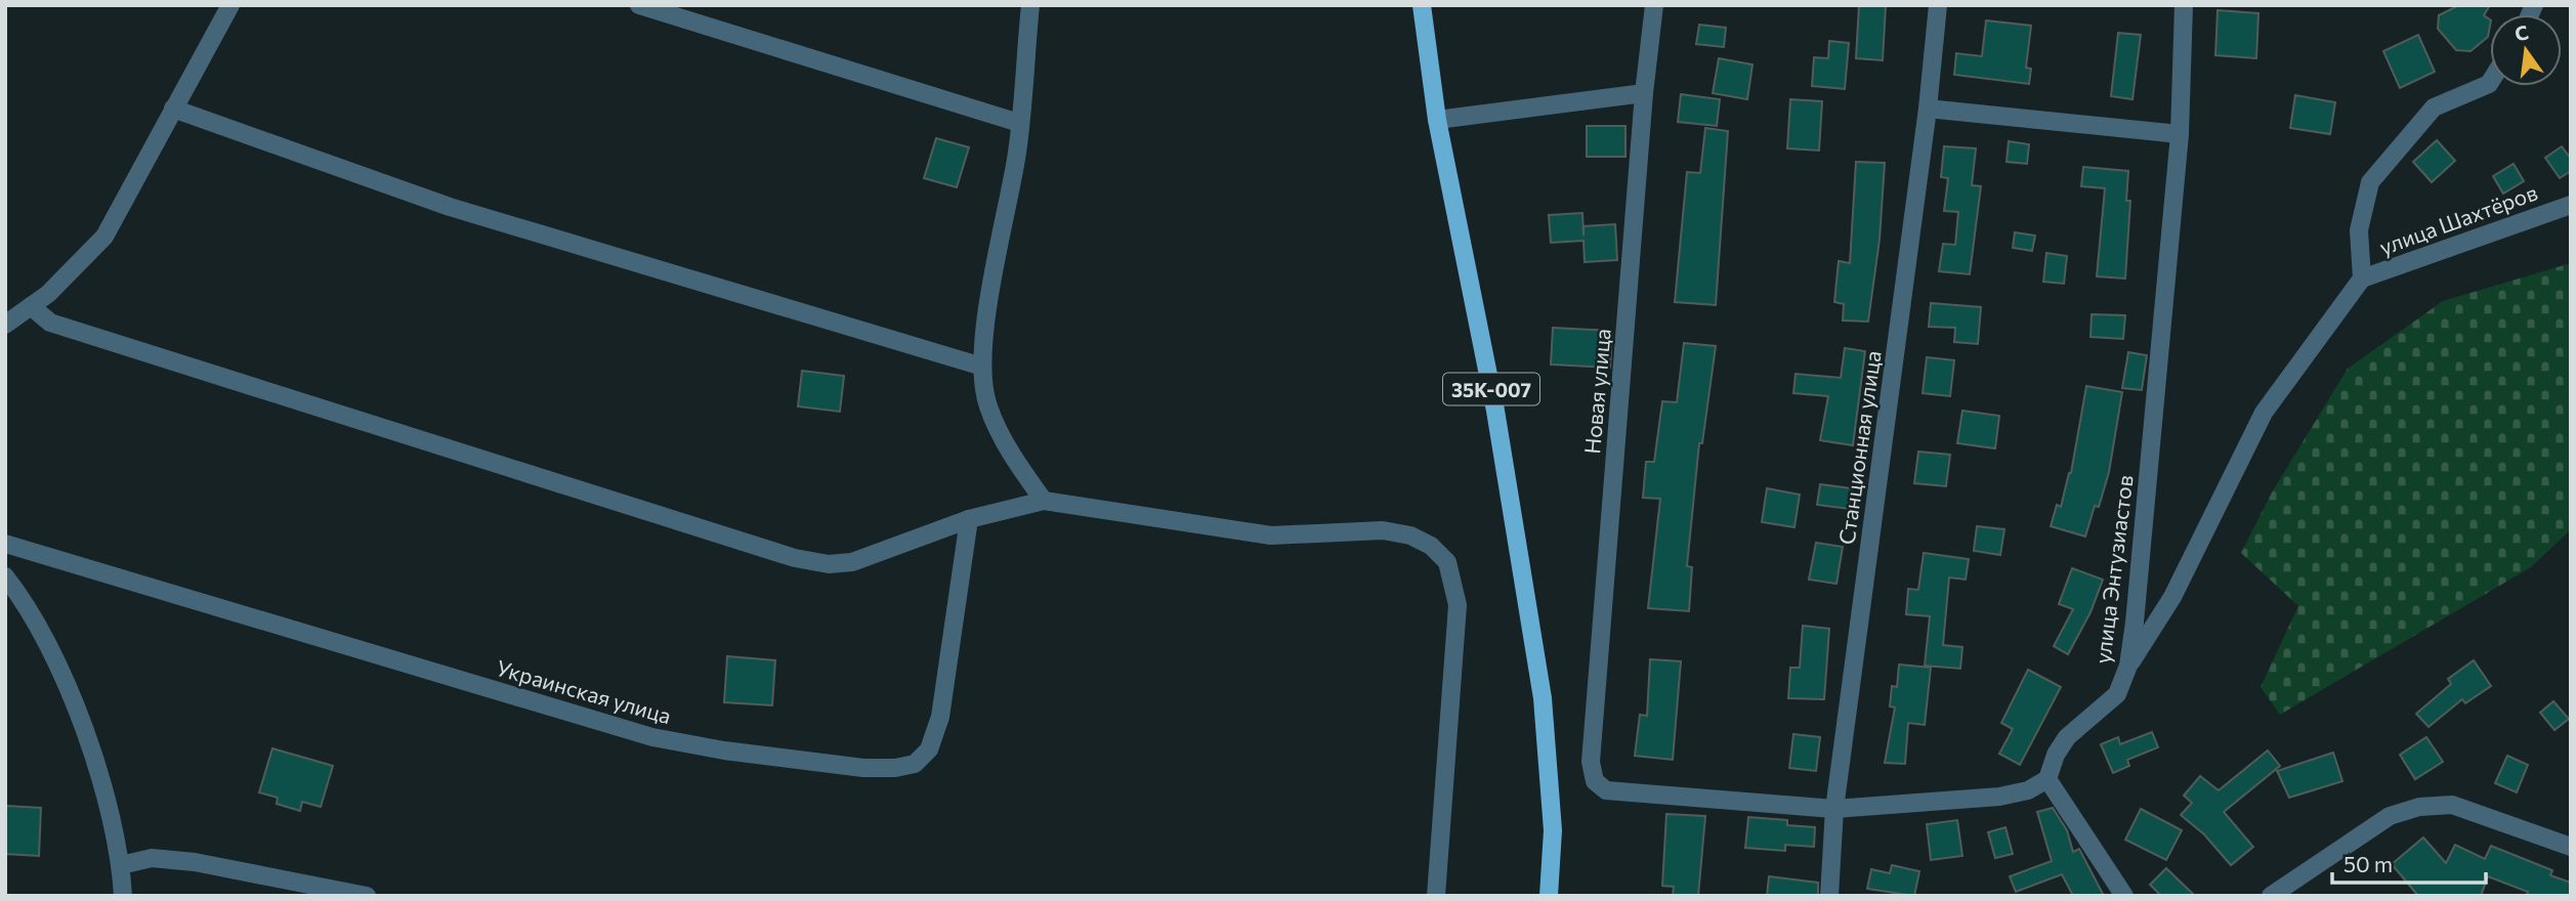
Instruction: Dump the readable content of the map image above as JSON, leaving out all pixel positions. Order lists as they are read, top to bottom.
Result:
{
  "streets": {
    "main road": ["35К-007"],
    "street": [
      "улица Шахтёров",
      "Новая улица",
      "Станционная улица",
      "улица Энтузиастов",
      "Украинская улица"
    ]
  },
  "crossings": [
    ["Новая улица", "Станционная улица"]
  ],
  "scale_bar": "50 m",
  "north": "top"
}
